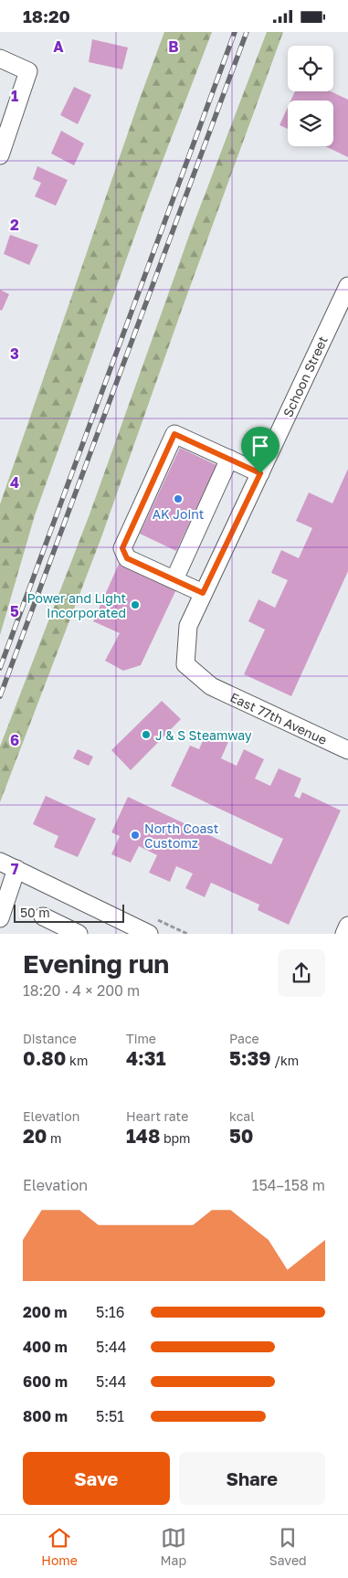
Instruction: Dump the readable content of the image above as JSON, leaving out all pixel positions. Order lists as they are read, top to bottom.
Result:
{
  "streets": {
    "street": ["Schoon Street", "East 77th Avenue"]
  },
  "crossings": [
    ["Schoon Street", "East 77th Avenue"]
  ],
  "places": [
    "AK Joint",
    "Power and Light Incorporated",
    "J & S Steamway",
    "North Coast Customz"
  ],
  "scale_bar": "50 m",
  "page": {
    "status": "18:20",
    "scale": "50 m",
    "heading": ["Evening run", "18:20 · 4 × 200 m"],
    "stats": [
      ["Distance", "0.80 km"],
      ["Time", "4:31"],
      ["Pace", "5:39 /km"],
      ["Elevation", "20 m"],
      ["Heart rate", "148 bpm"],
      ["kcal", "50"]
    ],
    "chart": ["Elevation", "154–158 m"],
    "list": [
      {
        "name": "200 m",
        "note": "5:16"
      },
      {
        "name": "400 m",
        "note": "5:44"
      },
      {
        "name": "600 m",
        "note": "5:44"
      },
      {
        "name": "800 m",
        "note": "5:51"
      }
    ],
    "buttons": ["Save", "Share"],
    "tabs": ["Home", "Map", "Saved"]
  },
  "grid": {
    "columns": ["A", "B"],
    "rows": [
      "1",
      "2",
      "3",
      "4",
      "5",
      "6",
      "7"
    ]
  }
}
